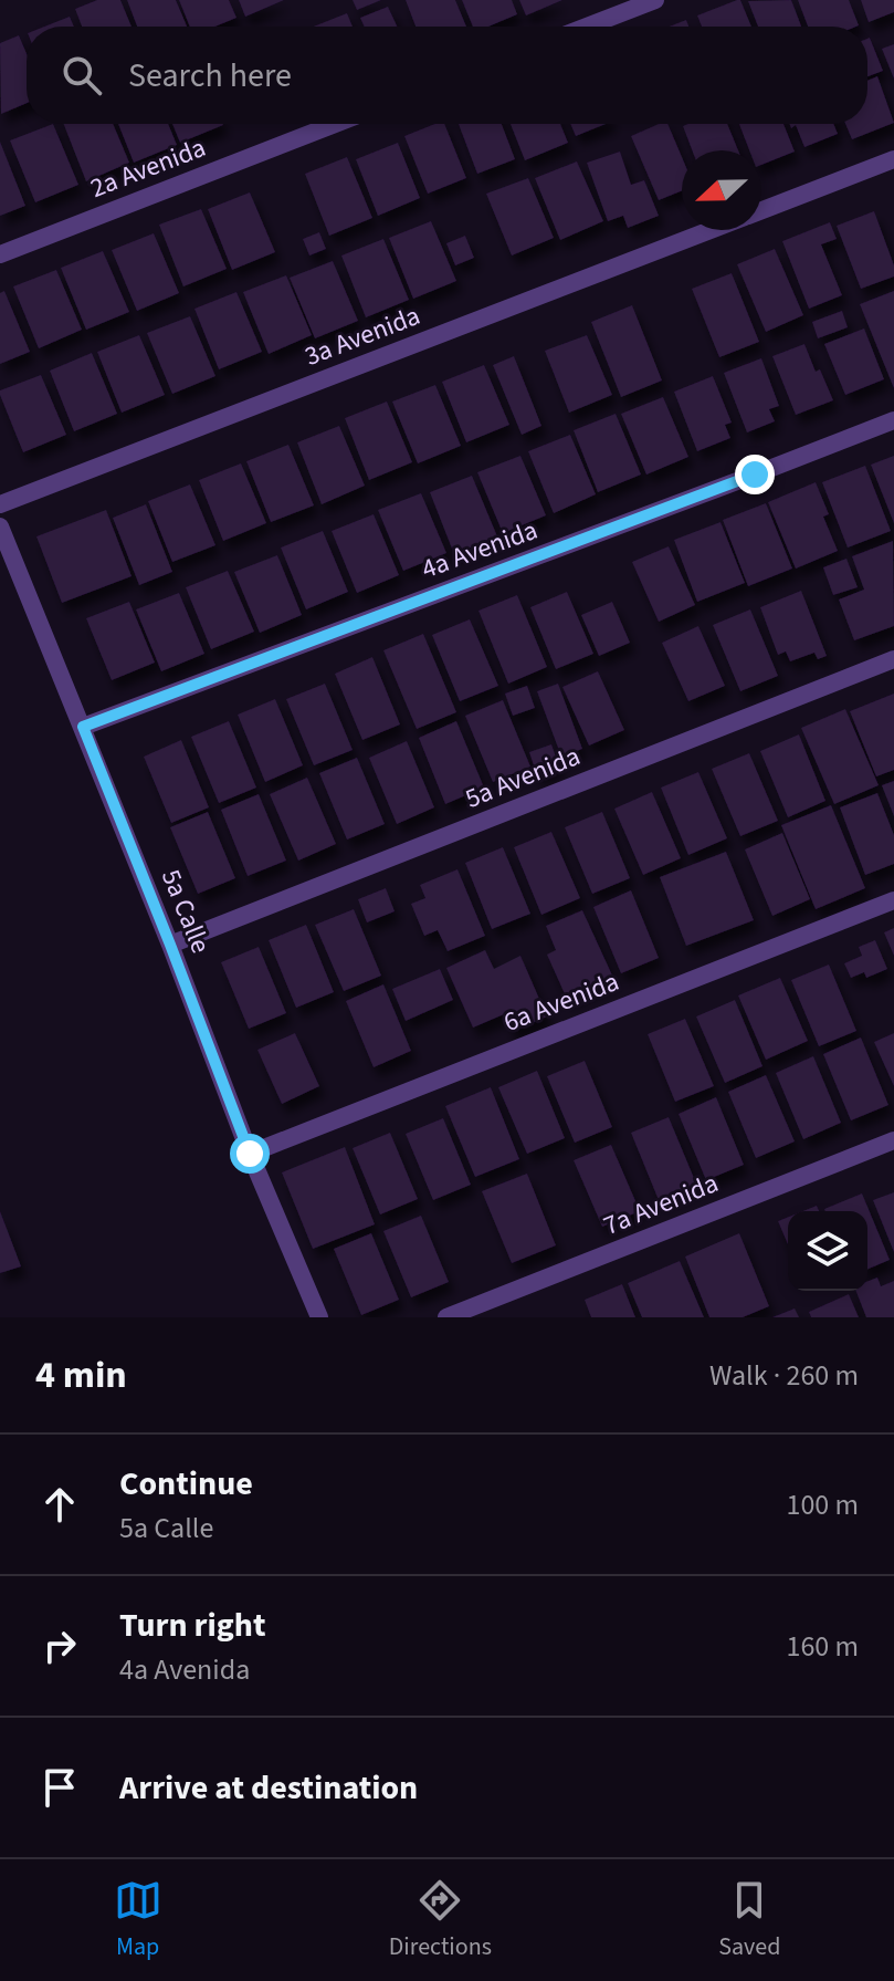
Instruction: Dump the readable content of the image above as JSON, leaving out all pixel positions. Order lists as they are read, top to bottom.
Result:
{
  "streets": {
    "street": [
      "2a Avenida",
      "3a Avenida",
      "4a Avenida",
      "5a Avenida",
      "5a Calle",
      "6a Avenida",
      "7a Avenida"
    ]
  },
  "crossings": [
    ["4a Avenida", "5a Calle"],
    ["5a Avenida", "5a Calle"],
    ["5a Calle", "6a Avenida"]
  ],
  "north": "left",
  "page": {
    "search": "Search here",
    "heading": ["4 min", "Walk · 260 m"],
    "list": [
      ["Continue", "5a Calle", "100 m"],
      ["Turn right", "4a Avenida", "160 m"],
      "Arrive at destination"
    ],
    "nav": ["Map", "Directions", "Saved"]
  }
}
